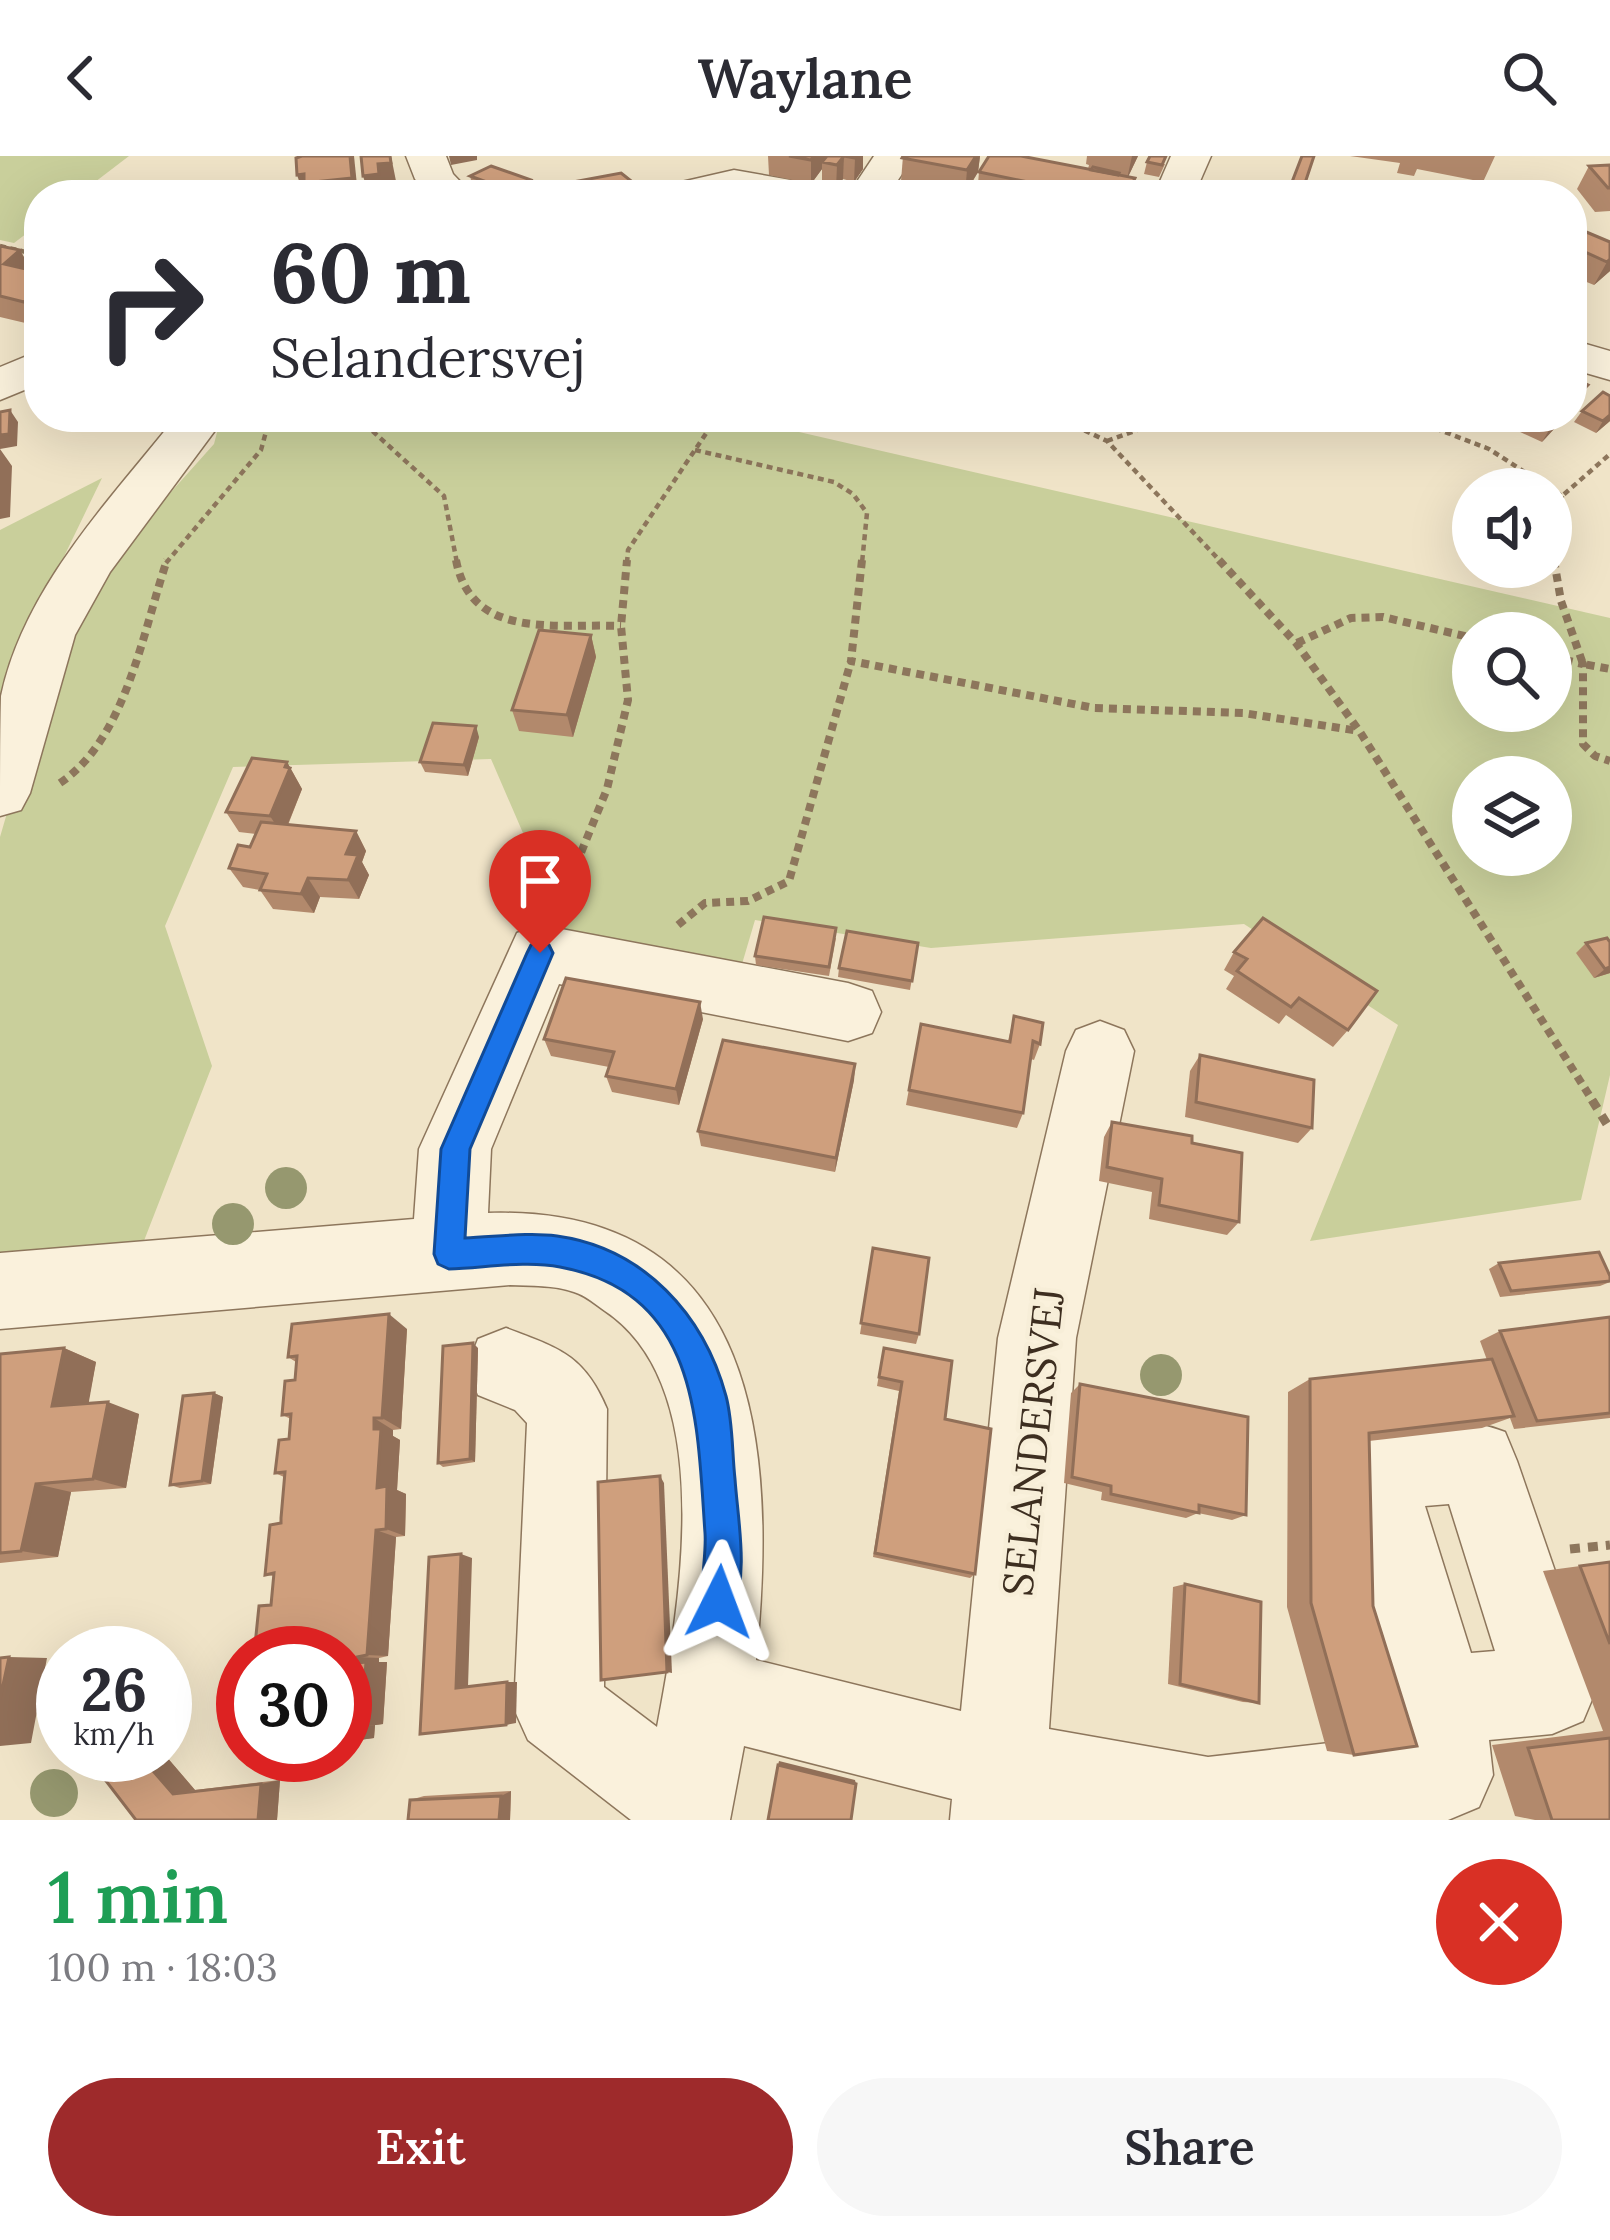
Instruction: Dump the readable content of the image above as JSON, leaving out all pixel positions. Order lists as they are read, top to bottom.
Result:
{
  "streets": {
    "street": ["SELANDERSVEJ"]
  },
  "page": {
    "header": "Waylane",
    "turn": ["60 m", "Selandersvej"],
    "speed": "26 km/h",
    "limit": "30",
    "heading": ["1 min", "100 m · 18:03"],
    "buttons": ["Exit", "Share"]
  }
}
